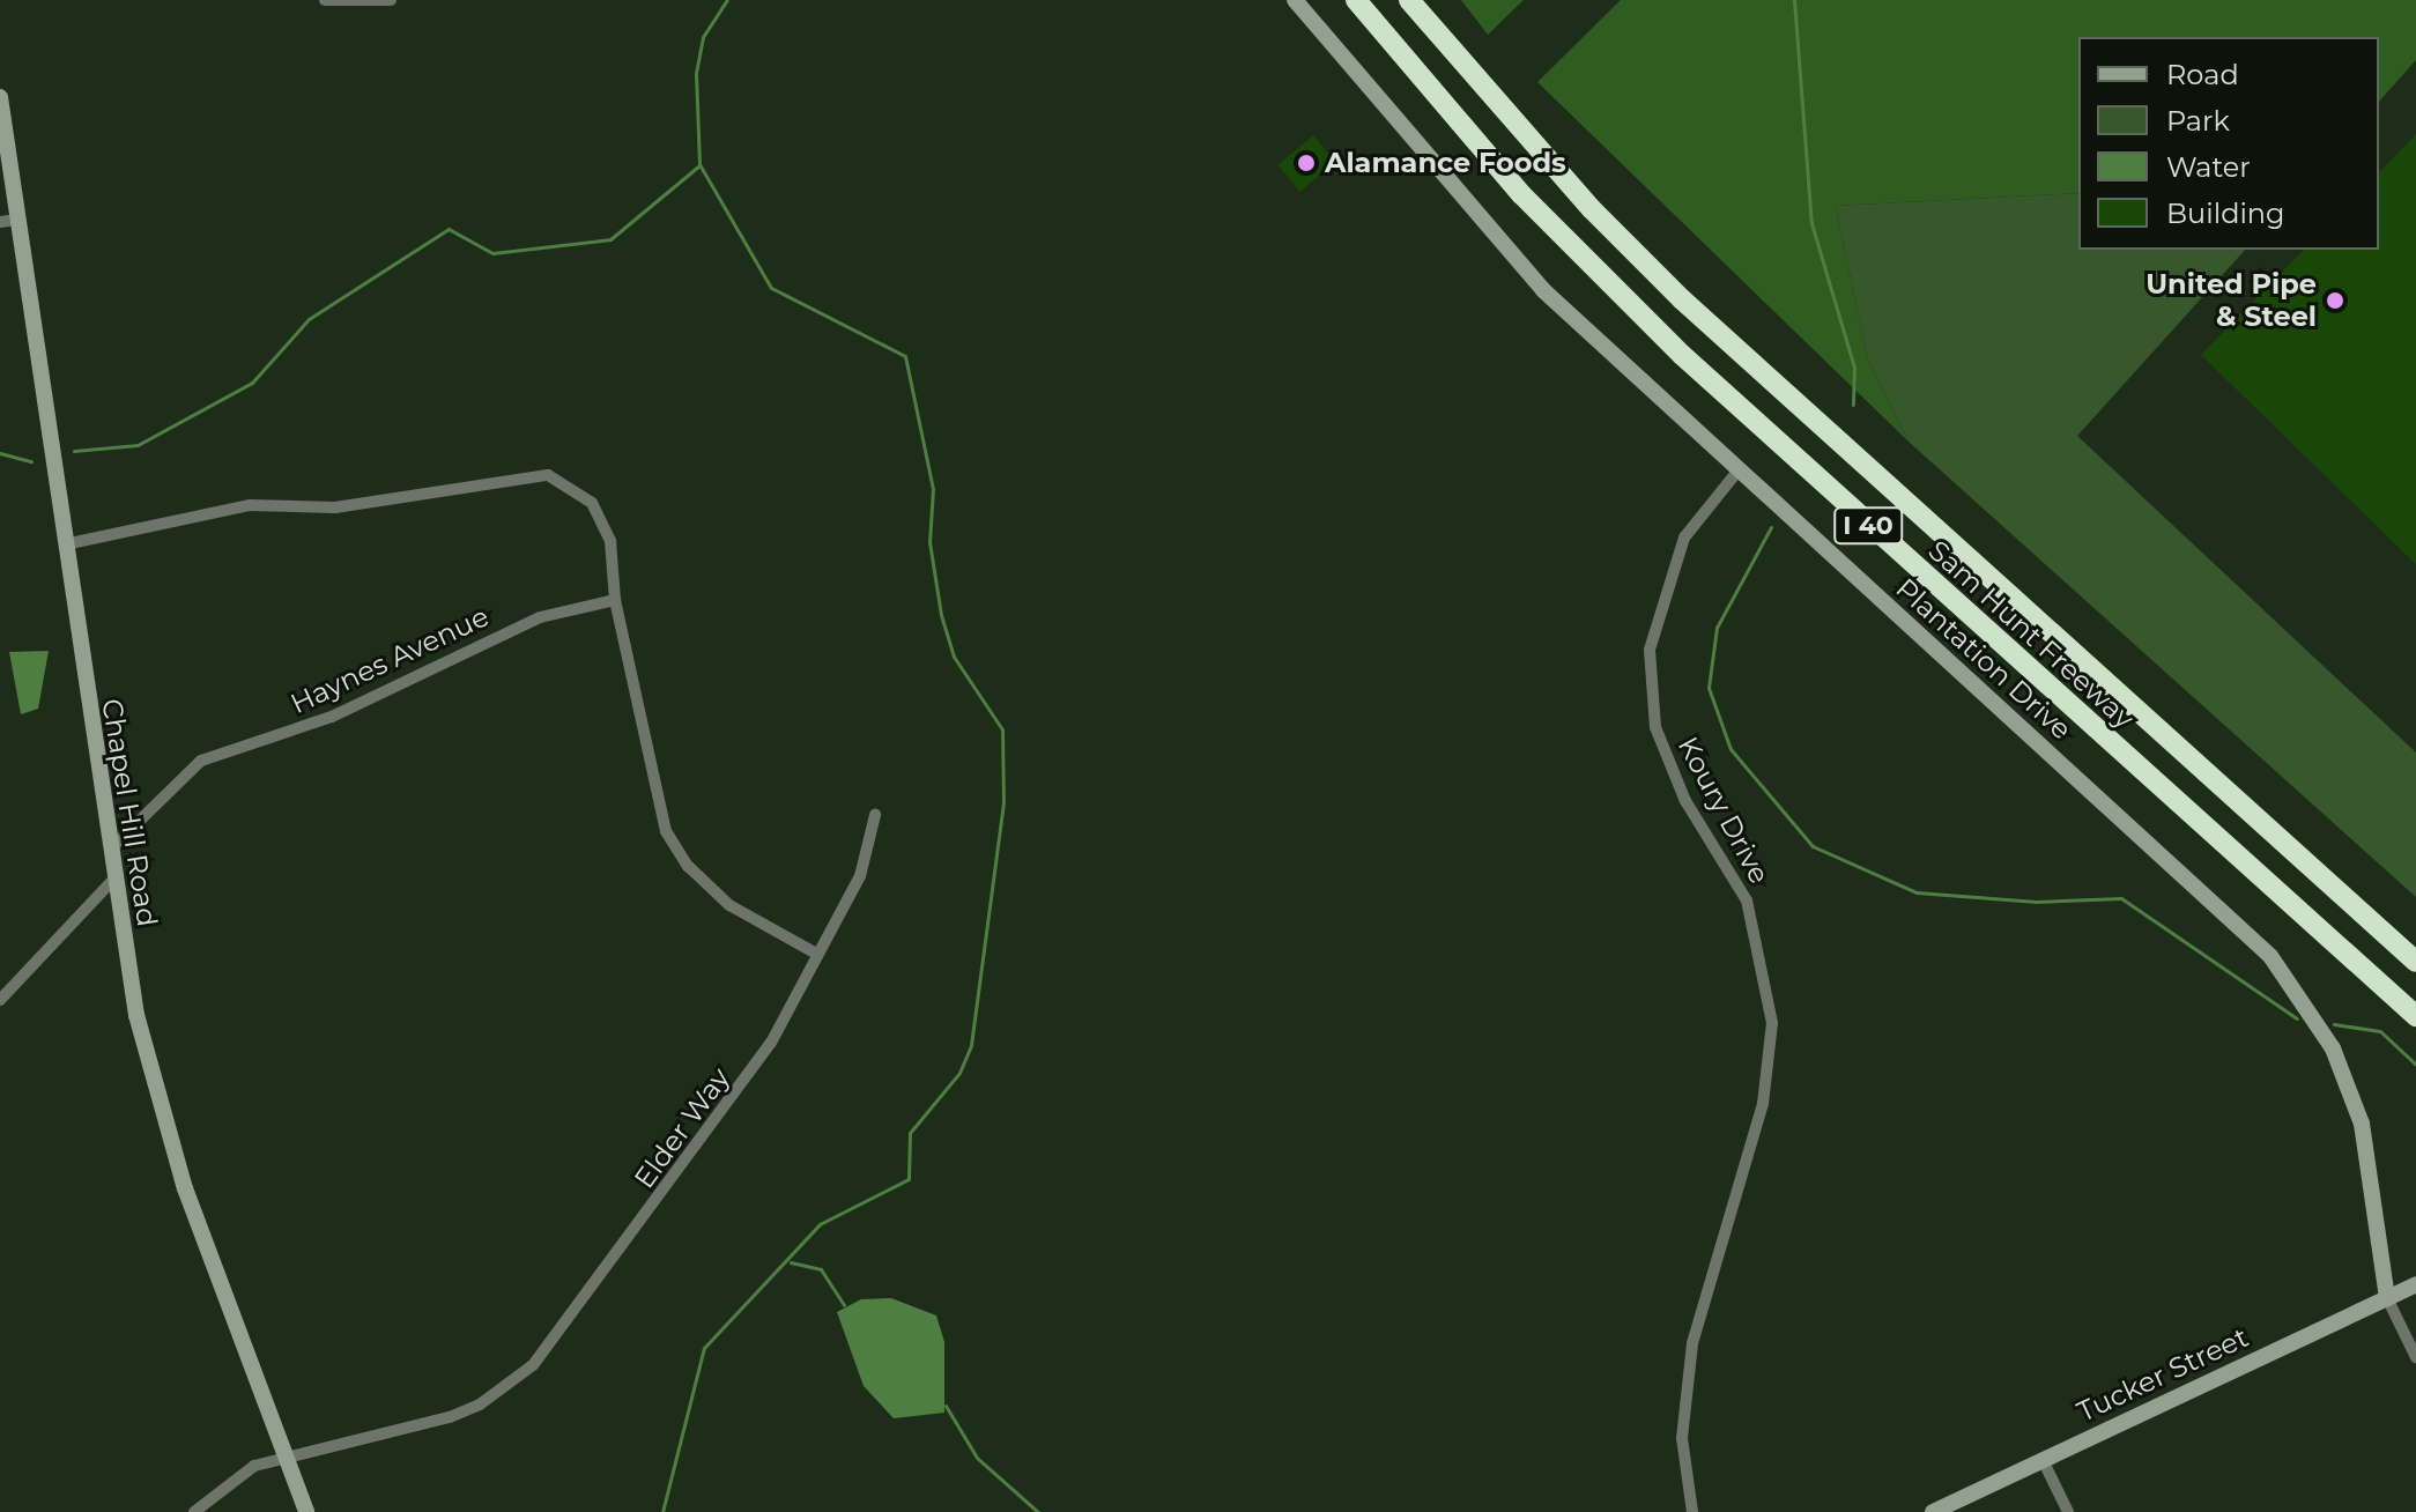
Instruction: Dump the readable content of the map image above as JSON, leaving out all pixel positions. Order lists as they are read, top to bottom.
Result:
{
  "streets": {
    "highway": ["I 40", "Sam Hunt Freeway"],
    "street": [
      "Plantation Drive",
      "Haynes Avenue",
      "Koury Drive",
      "Chapel Hill Road",
      "Elder Way",
      "Tucker Street"
    ]
  },
  "crossings": [
    ["Plantation Drive", "Koury Drive"],
    ["Plantation Drive", "Tucker Street"],
    ["Haynes Avenue", "Chapel Hill Road"],
    ["Chapel Hill Road", "Elder Way"]
  ],
  "places": ["Alamance Foods", "United Pipe & Steel"],
  "legend": [
    "Road",
    "Park",
    "Water",
    "Building"
  ]
}
